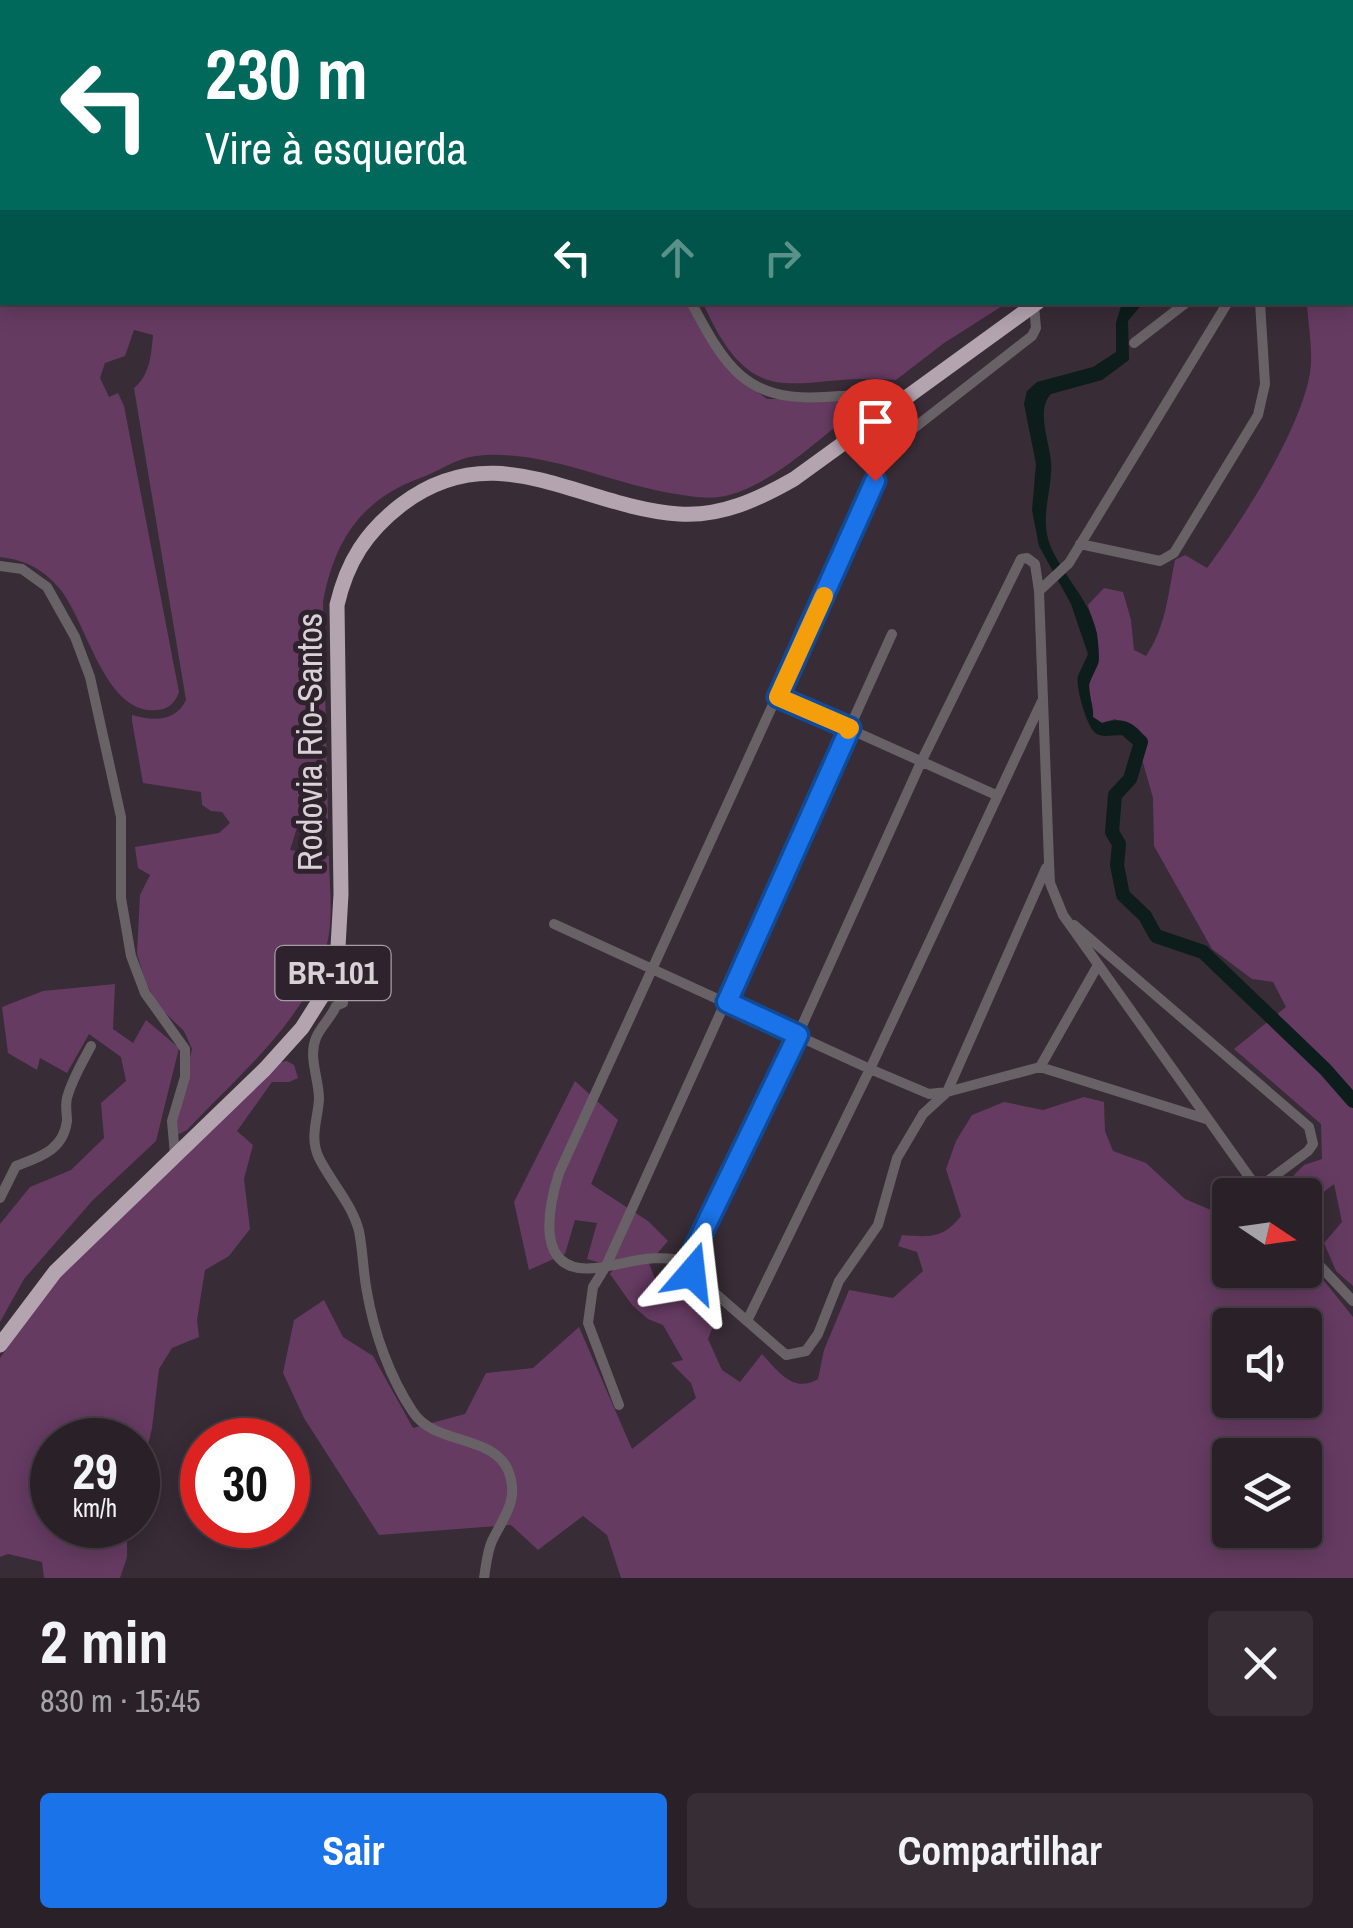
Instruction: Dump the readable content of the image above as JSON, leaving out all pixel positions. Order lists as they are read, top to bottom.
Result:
{
  "streets": {
    "highway": ["Rodovia Rio-Santos", "BR-101"]
  },
  "north": "right",
  "page": {
    "turn": ["230 m", "Vire à esquerda"],
    "speed": "29 km/h",
    "limit": "30",
    "heading": ["2 min", "830 m · 15:45"],
    "buttons": ["Sair", "Compartilhar"]
  }
}
